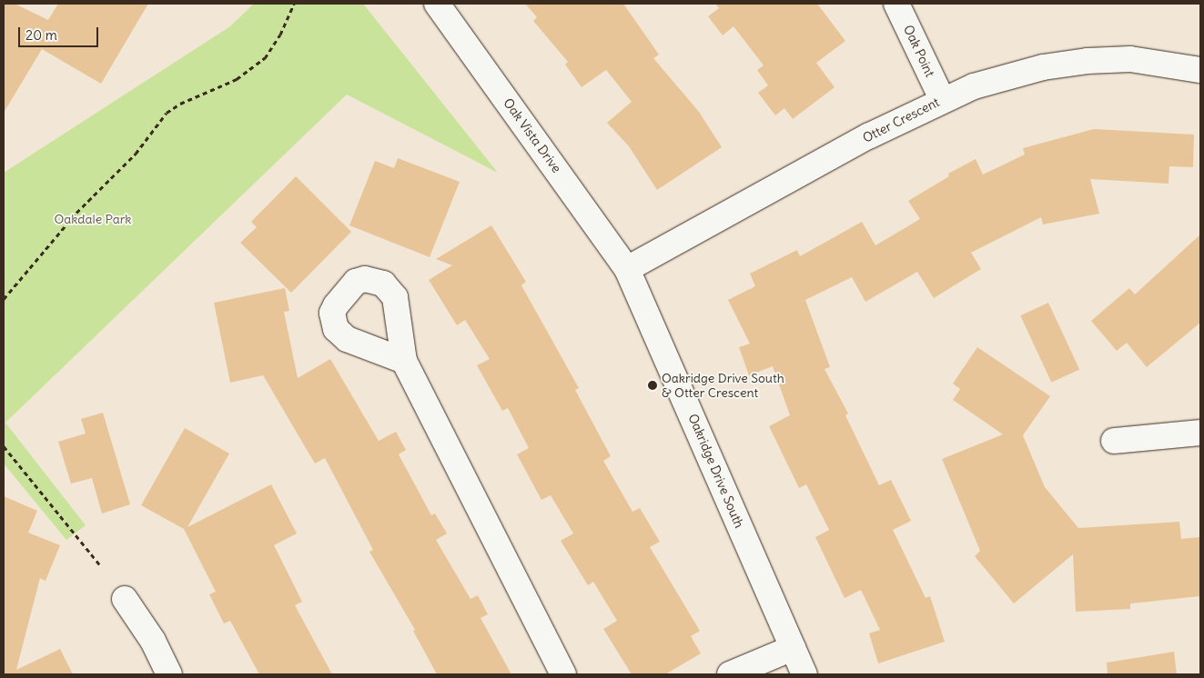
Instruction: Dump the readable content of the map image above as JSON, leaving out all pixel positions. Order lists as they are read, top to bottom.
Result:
{
  "streets": {
    "street": [
      "Oak Point",
      "Otter Crescent",
      "Oak Vista Drive",
      "Oakridge Drive South"
    ]
  },
  "crossings": [
    ["Oak Point", "Otter Crescent"],
    ["Otter Crescent", "Oak Vista Drive"],
    ["Otter Crescent", "Oakridge Drive South"],
    ["Oak Vista Drive", "Oakridge Drive South"]
  ],
  "parks": ["Oakdale Park"],
  "places": ["Oakridge Drive South & Otter Crescent"],
  "scale_bar": "20 m"
}
